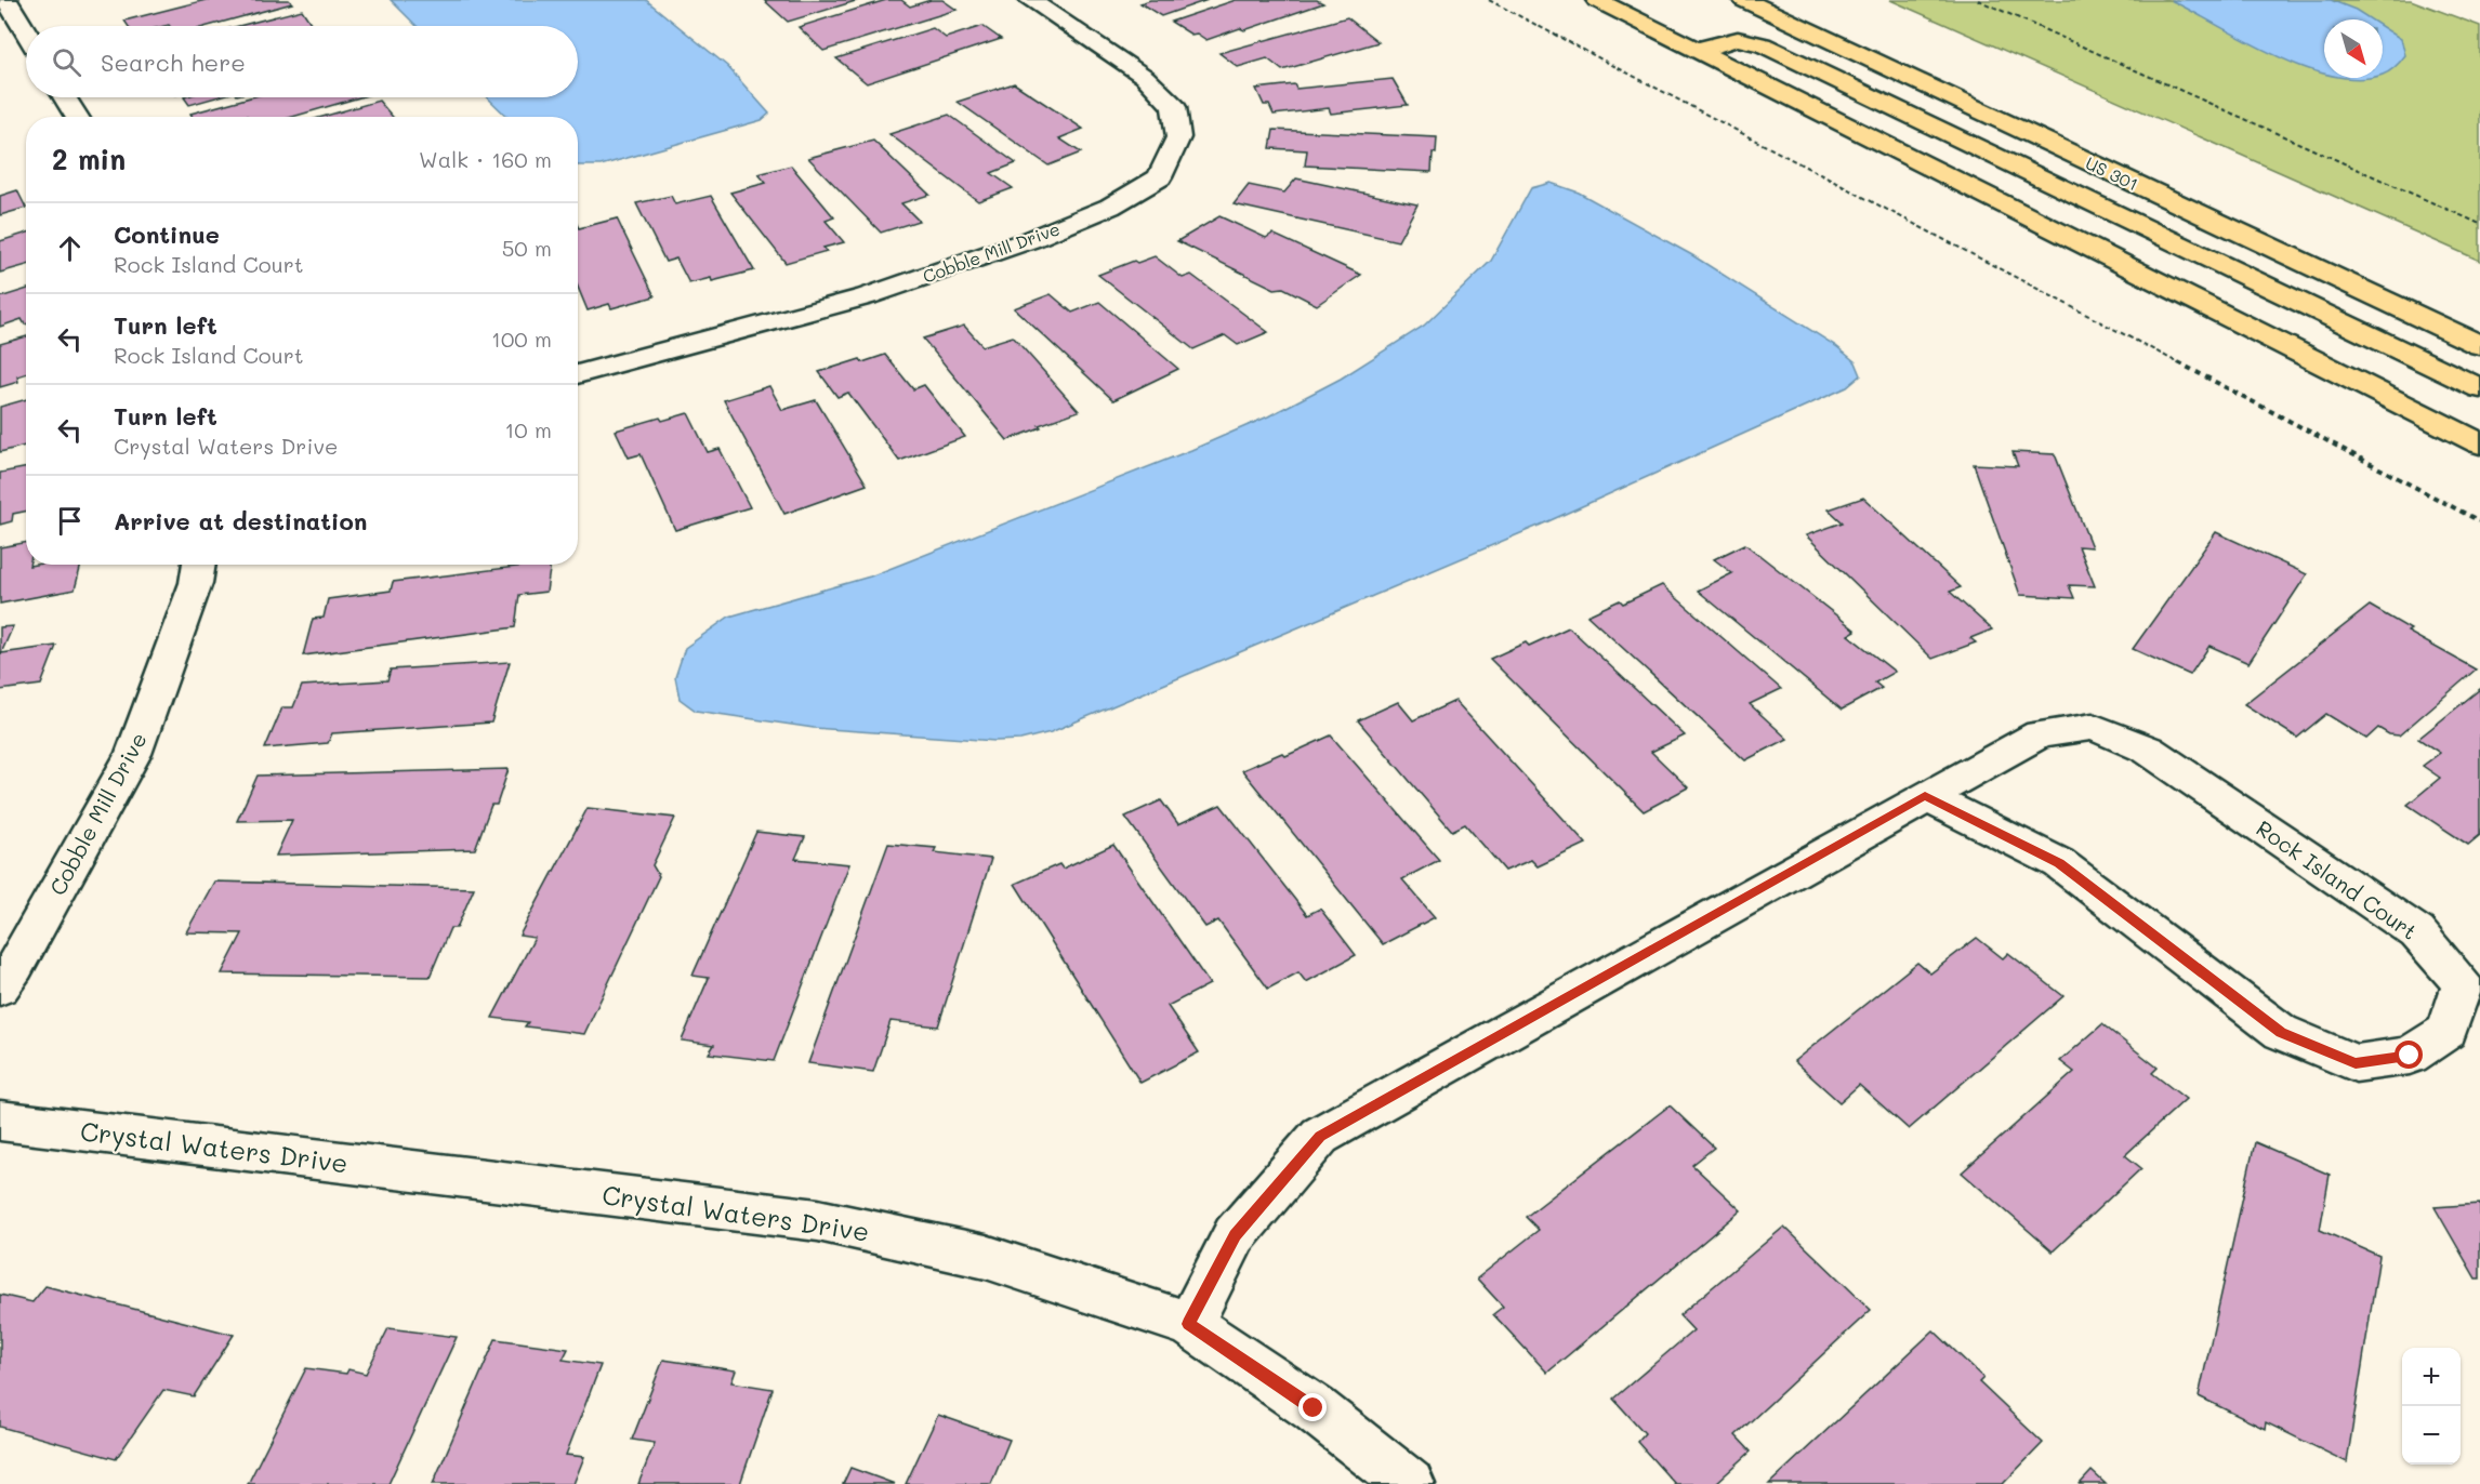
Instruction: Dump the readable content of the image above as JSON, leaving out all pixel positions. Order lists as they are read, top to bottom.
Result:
{
  "streets": {
    "main road": ["US 301"],
    "street": ["Cobble Mill Drive", "Rock Island Court", "Crystal Waters Drive"]
  },
  "crossings": [
    ["Rock Island Court", "Crystal Waters Drive"]
  ],
  "north": "bottom right",
  "page": {
    "search": "Search here",
    "heading": ["2 min", "Walk · 160 m"],
    "list": [
      ["Continue", "Rock Island Court", "50 m"],
      ["Turn left", "Rock Island Court", "100 m"],
      ["Turn left", "Crystal Waters Drive", "10 m"],
      "Arrive at destination"
    ],
    "map_buttons": ["+", "−"]
  }
}
